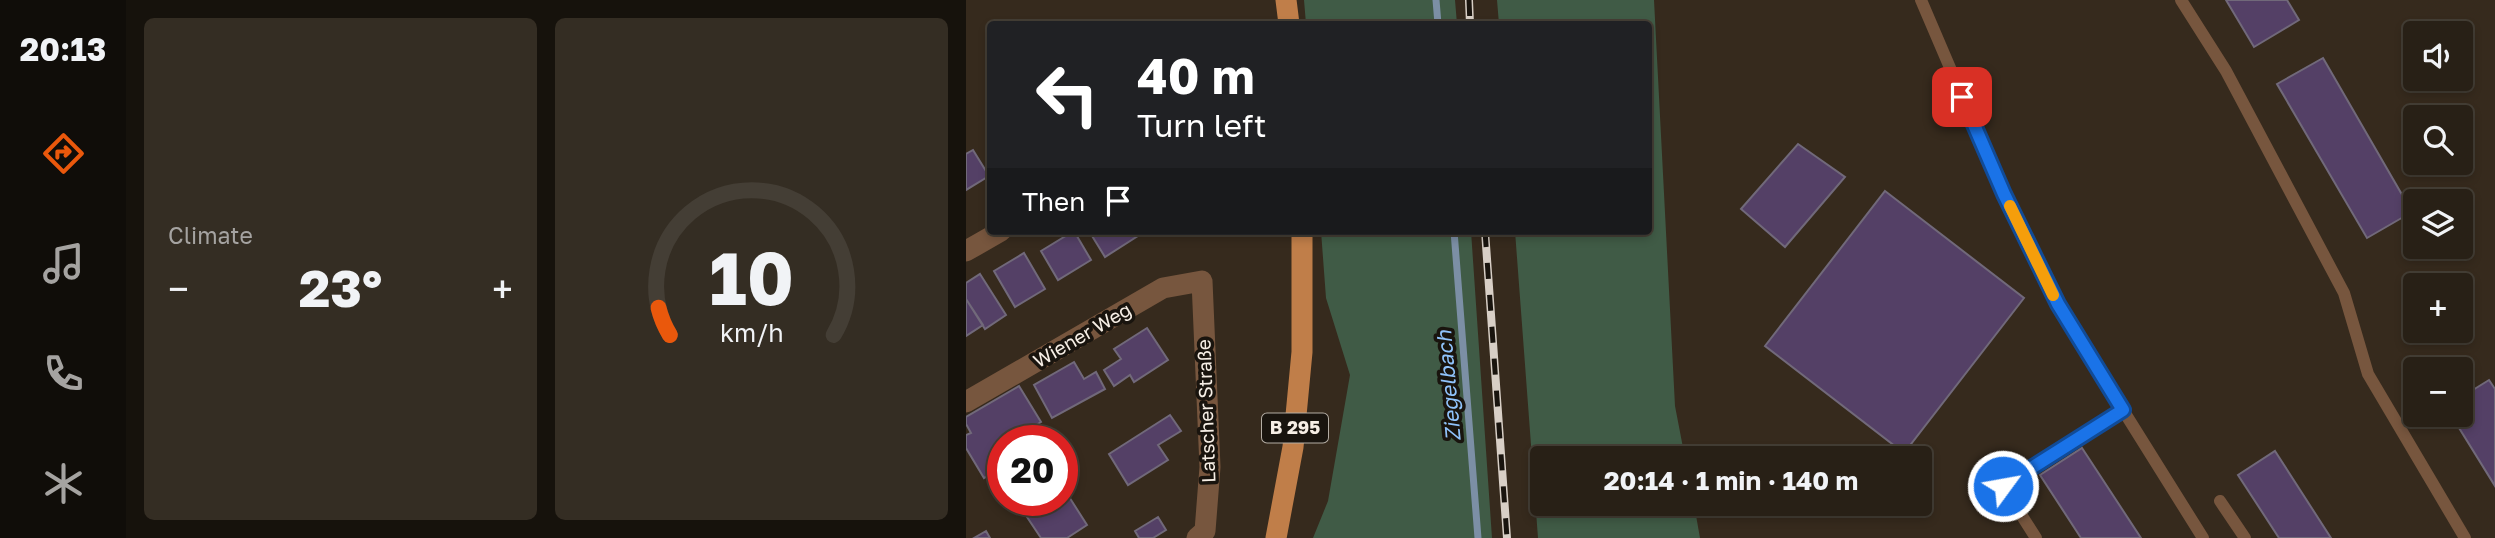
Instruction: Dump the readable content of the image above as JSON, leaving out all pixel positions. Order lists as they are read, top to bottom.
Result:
{
  "streets": {
    "main road": ["B 295"],
    "street": ["Wiener Weg", "Latscher Straße"]
  },
  "crossings": [
    ["Wiener Weg", "Latscher Straße"]
  ],
  "water": ["Ziegelbach"],
  "page": {
    "tabs": "20:13",
    "tile": "Climate",
    "map_buttons": ["+", "−"],
    "turn": ["40 m", "Turn left"],
    "then": "Then",
    "heat": ["−", "23°", "+"],
    "limit": "20",
    "trip": "20:14 · 1 min · 140 m",
    "gauge": ["10", "km/h"]
  }
}
